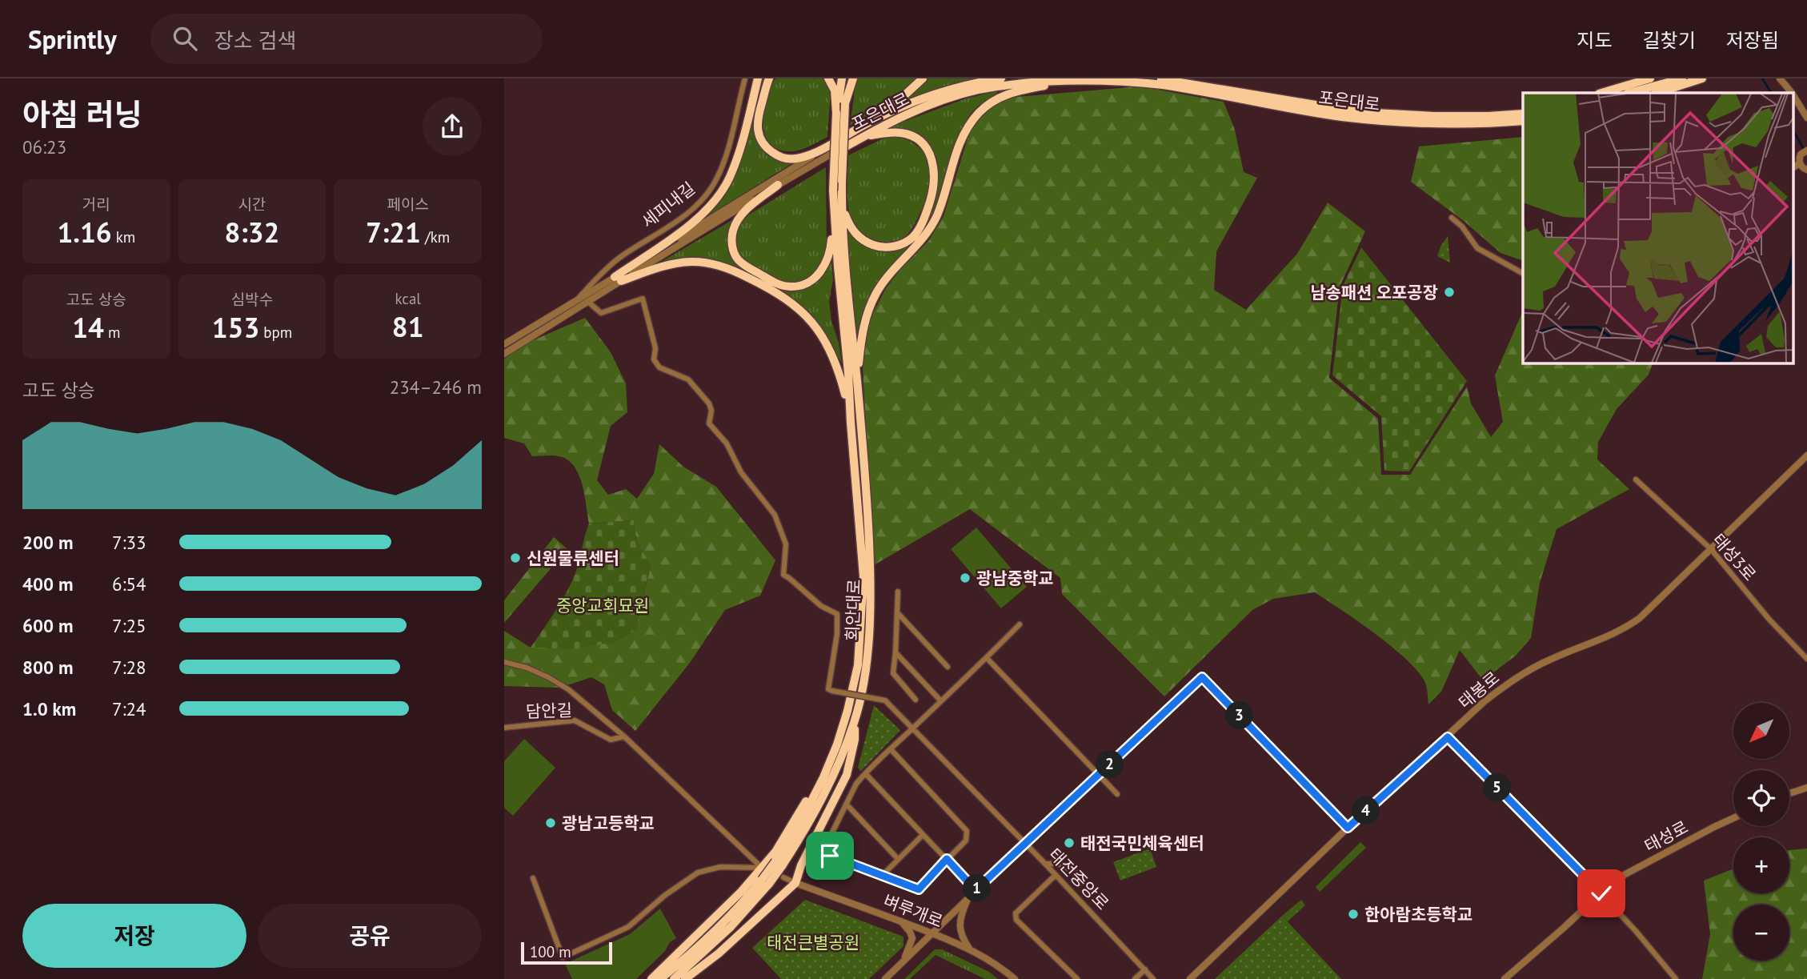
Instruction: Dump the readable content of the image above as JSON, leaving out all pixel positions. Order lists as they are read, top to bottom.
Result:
{
  "streets": {
    "highway": ["포은대로", "회안대로"],
    "street": [
      "세피내길",
      "태성3로",
      "태봉로",
      "담안길",
      "태성로",
      "태전중앙로",
      "벼루개로"
    ]
  },
  "crossings": [
    ["포은대로", "세피내길"],
    ["포은대로", "태전중앙로"],
    ["태성3로", "태봉로"]
  ],
  "parks": ["중앙교회묘원", "태전큰별공원"],
  "places": [
    "남송패션 오포공장",
    "신원물류센터",
    "광남중학교",
    "광남고등학교",
    "태전국민체육센터",
    "한아람초등학교"
  ],
  "scale_bar": "100 m",
  "north": "bottom left",
  "page": {
    "header": "Sprintly",
    "search": "장소 검색",
    "nav": ["지도", "길찾기", "저장됨"],
    "heading": ["아침 러닝", "06:23"],
    "stats": [
      ["거리", "1.16 km"],
      ["시간", "8:32"],
      ["페이스", "7:21 /km"],
      ["고도 상승", "14 m"],
      ["심박수", "153 bpm"],
      ["kcal", "81"]
    ],
    "chart": ["고도 상승", "234–246 m"],
    "list": [
      {
        "name": "200 m",
        "note": "7:33"
      },
      {
        "name": "400 m",
        "note": "6:54"
      },
      {
        "name": "600 m",
        "note": "7:25"
      },
      {
        "name": "800 m",
        "note": "7:28"
      },
      {
        "name": "1.0 km",
        "note": "7:24"
      }
    ],
    "pins": [
      "3",
      "2",
      "5",
      "4",
      "1"
    ],
    "map_buttons": ["+", "−"],
    "buttons": ["저장", "공유"],
    "scale": "100 m"
  }
}
